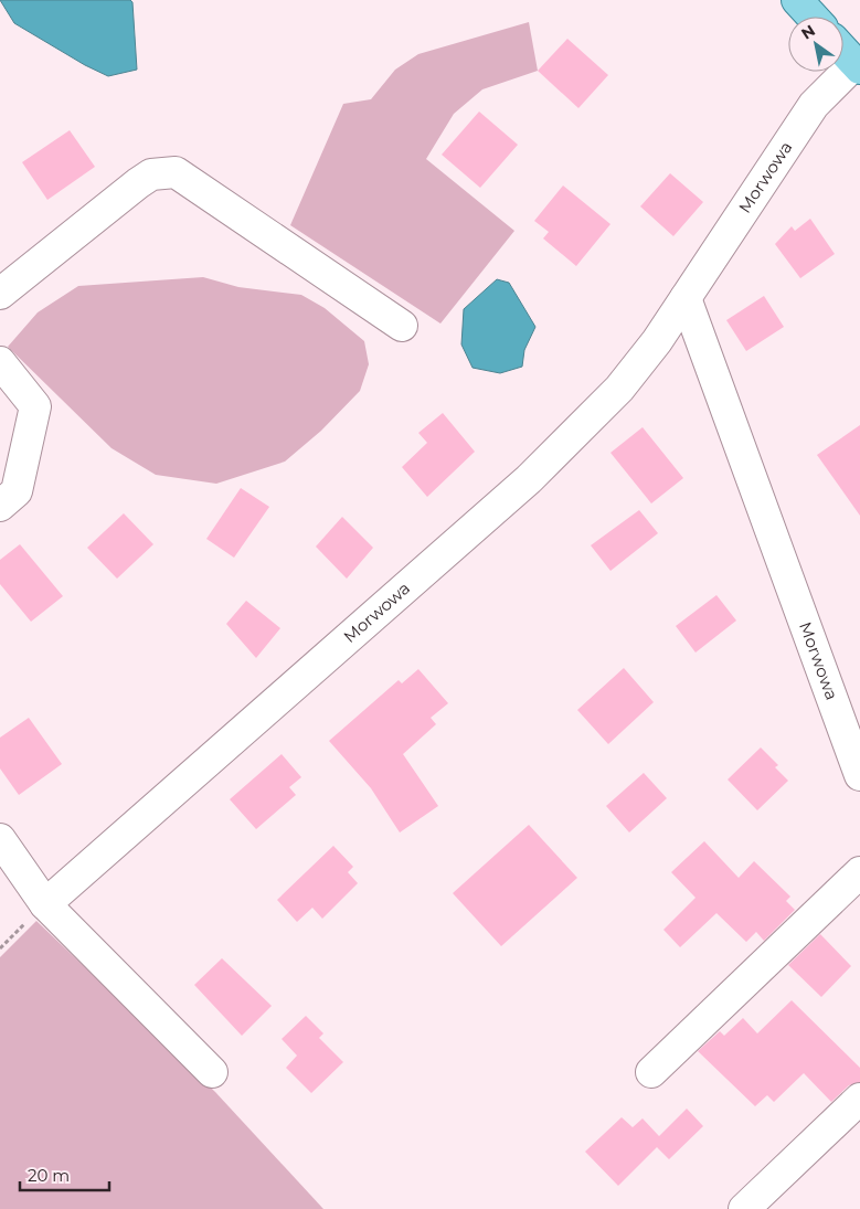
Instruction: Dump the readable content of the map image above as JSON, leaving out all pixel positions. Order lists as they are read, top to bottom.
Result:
{
  "streets": {
    "street": ["Morwowa"]
  },
  "scale_bar": "20 m",
  "north": "top left"
}
